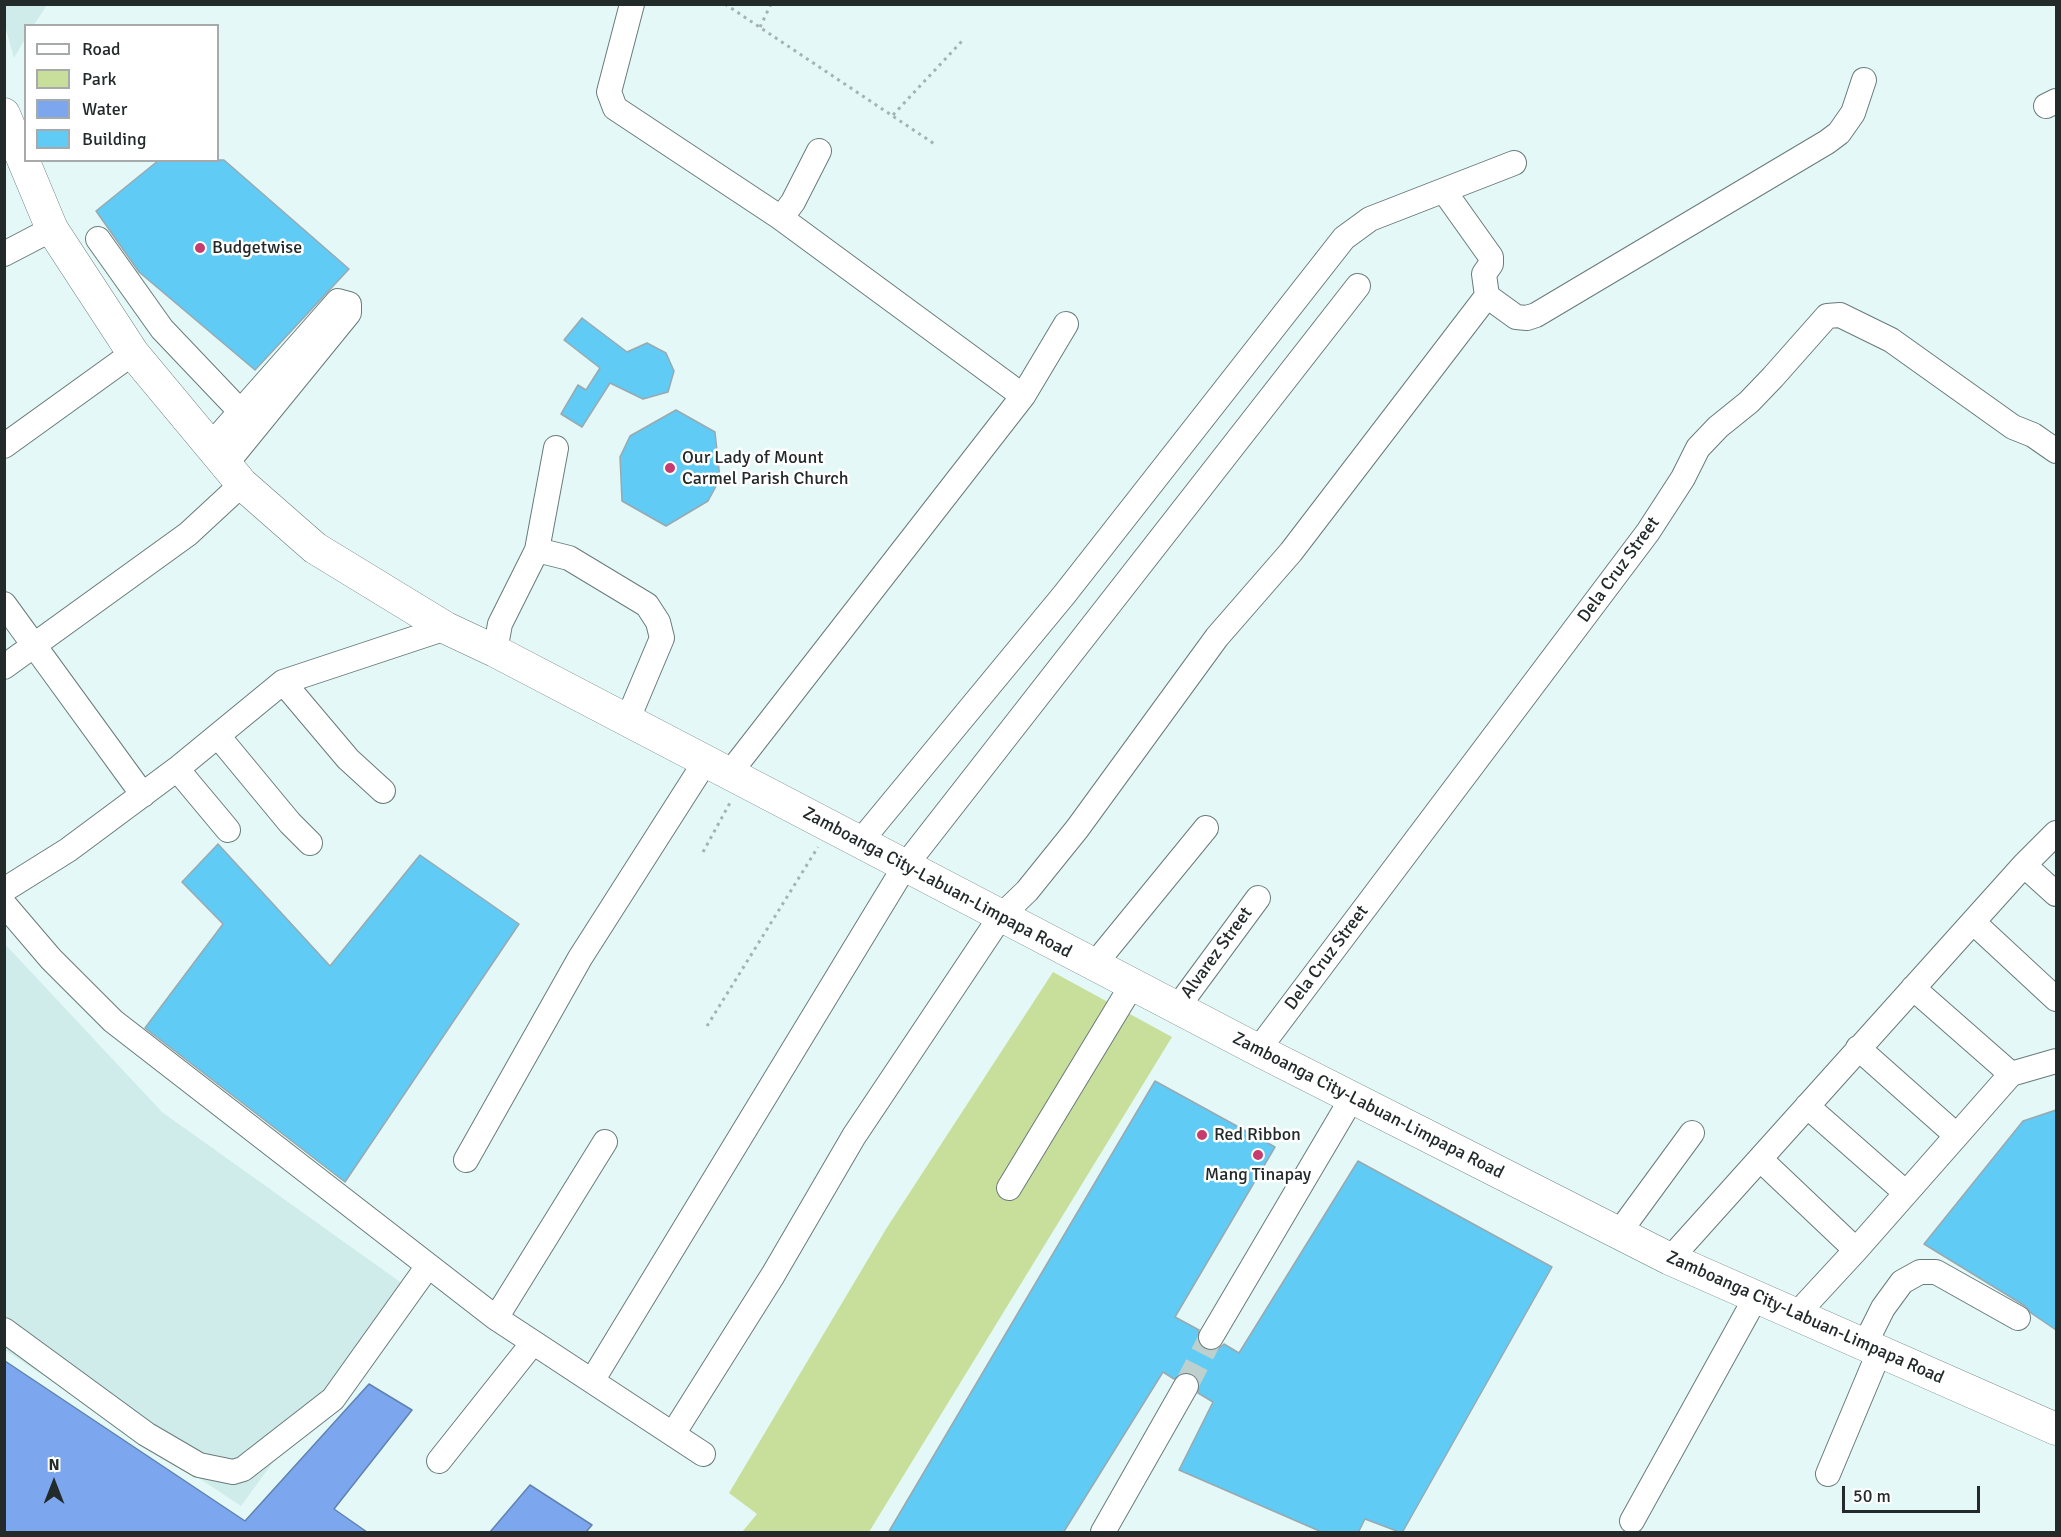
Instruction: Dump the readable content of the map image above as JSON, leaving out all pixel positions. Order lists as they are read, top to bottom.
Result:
{
  "streets": {
    "main road": ["Zamboanga City-Labuan-Limpapa Road"],
    "street": ["Dela Cruz Street", "Alvarez Street"]
  },
  "crossings": [
    ["Dela Cruz Street", "Zamboanga City-Labuan-Limpapa Road"],
    ["Zamboanga City-Labuan-Limpapa Road", "Alvarez Street"]
  ],
  "places": [
    "Budgetwise",
    "Our Lady of Mount Carmel Parish Church",
    "Red Ribbon",
    "Mang Tinapay"
  ],
  "legend": [
    "Road",
    "Park",
    "Water",
    "Building"
  ],
  "scale_bar": "50 m",
  "north": "top"
}
